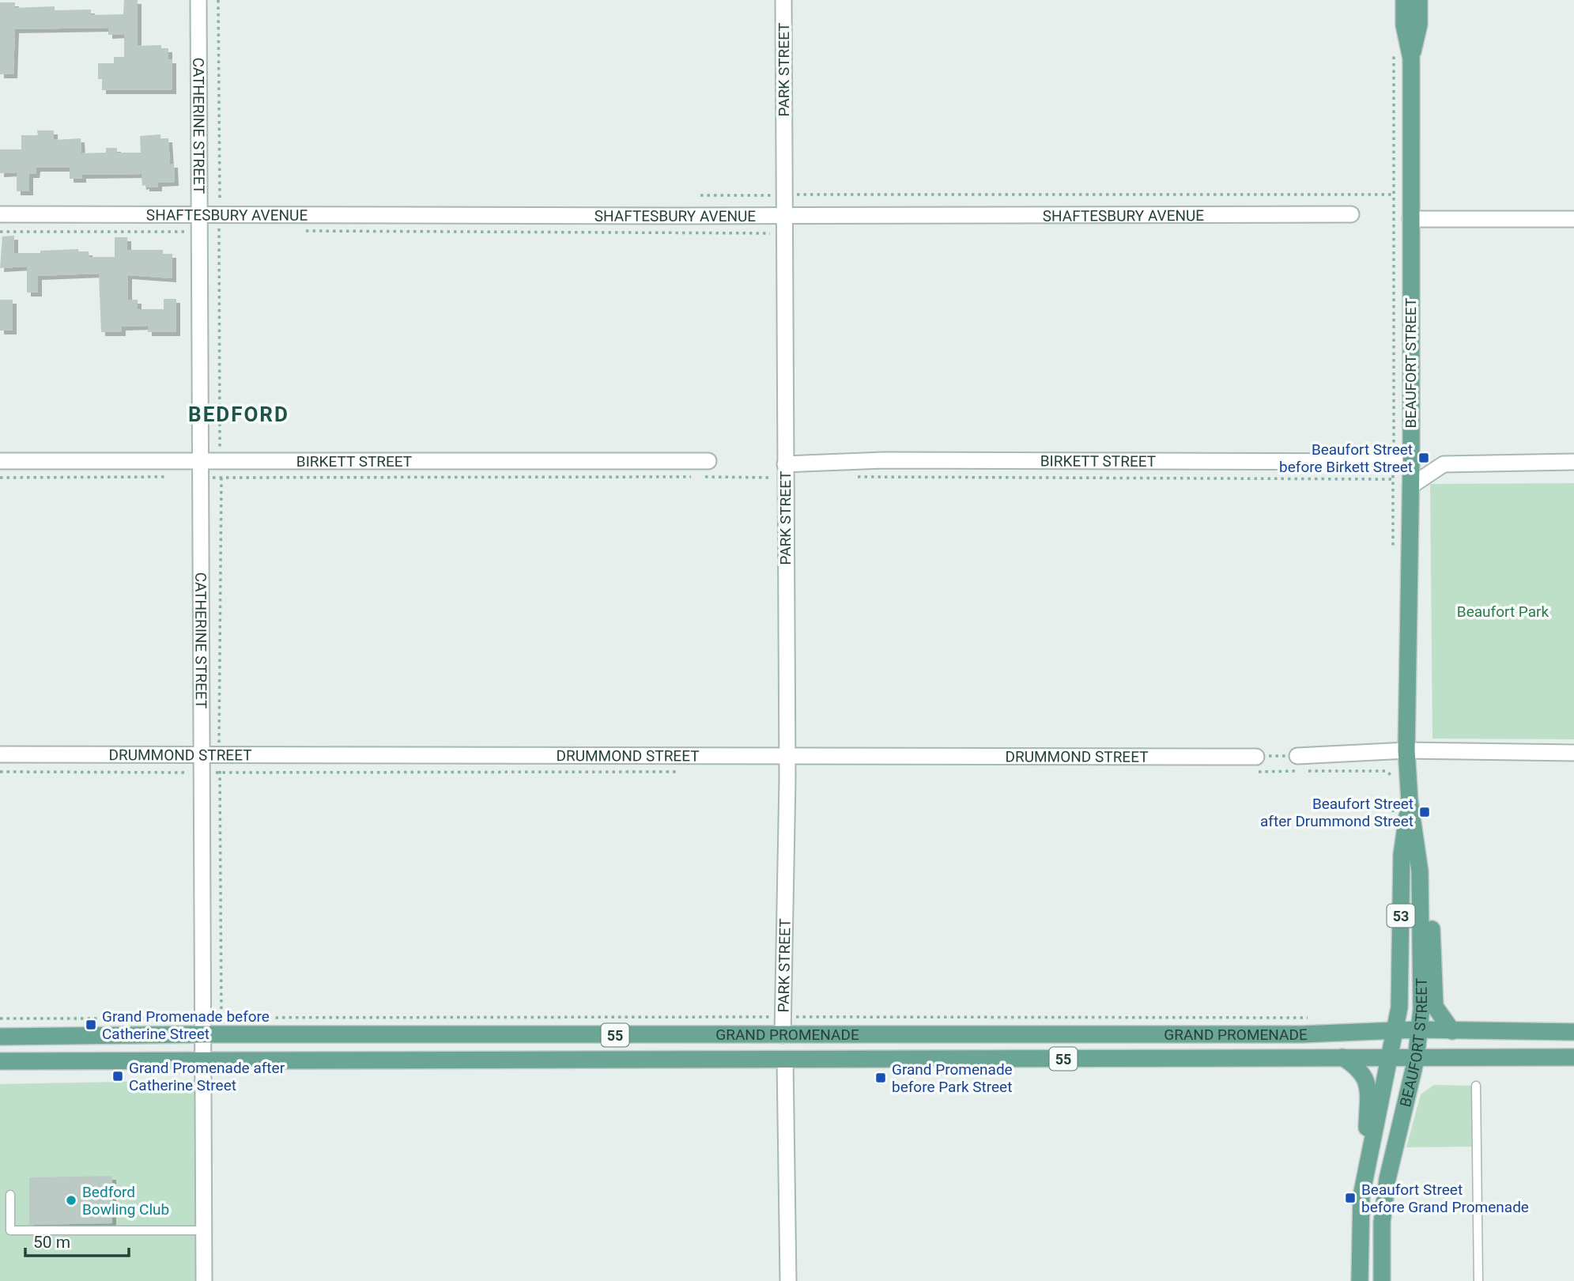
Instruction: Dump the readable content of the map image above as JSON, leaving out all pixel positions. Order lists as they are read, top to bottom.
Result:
{
  "streets": {
    "main road": [
      "BEAUFORT STREET",
      "53",
      "GRAND PROMENADE",
      "55"
    ],
    "street": [
      "PARK STREET",
      "CATHERINE STREET",
      "SHAFTESBURY AVENUE",
      "BIRKETT STREET",
      "DRUMMOND STREET"
    ]
  },
  "crossings": [
    ["PARK STREET", "SHAFTESBURY AVENUE"],
    ["PARK STREET", "BIRKETT STREET"],
    ["PARK STREET", "DRUMMOND STREET"],
    ["PARK STREET", "GRAND PROMENADE"],
    ["CATHERINE STREET", "SHAFTESBURY AVENUE"],
    ["CATHERINE STREET", "BIRKETT STREET"],
    ["CATHERINE STREET", "DRUMMOND STREET"],
    ["CATHERINE STREET", "GRAND PROMENADE"],
    ["BEAUFORT STREET", "BIRKETT STREET"],
    ["BEAUFORT STREET", "GRAND PROMENADE"]
  ],
  "districts": ["BEDFORD"],
  "parks": ["Beaufort Park"],
  "places": {
    "transit": [
      "Beaufort Street before Birkett Street",
      "Beaufort Street after Drummond Street",
      "Grand Promenade before Catherine Street",
      "Grand Promenade after Catherine Street",
      "Grand Promenade before Park Street",
      "Beaufort Street before Grand Promenade"
    ],
    "other": ["Bedford Bowling Club"]
  },
  "scale_bar": "50 m"
}
